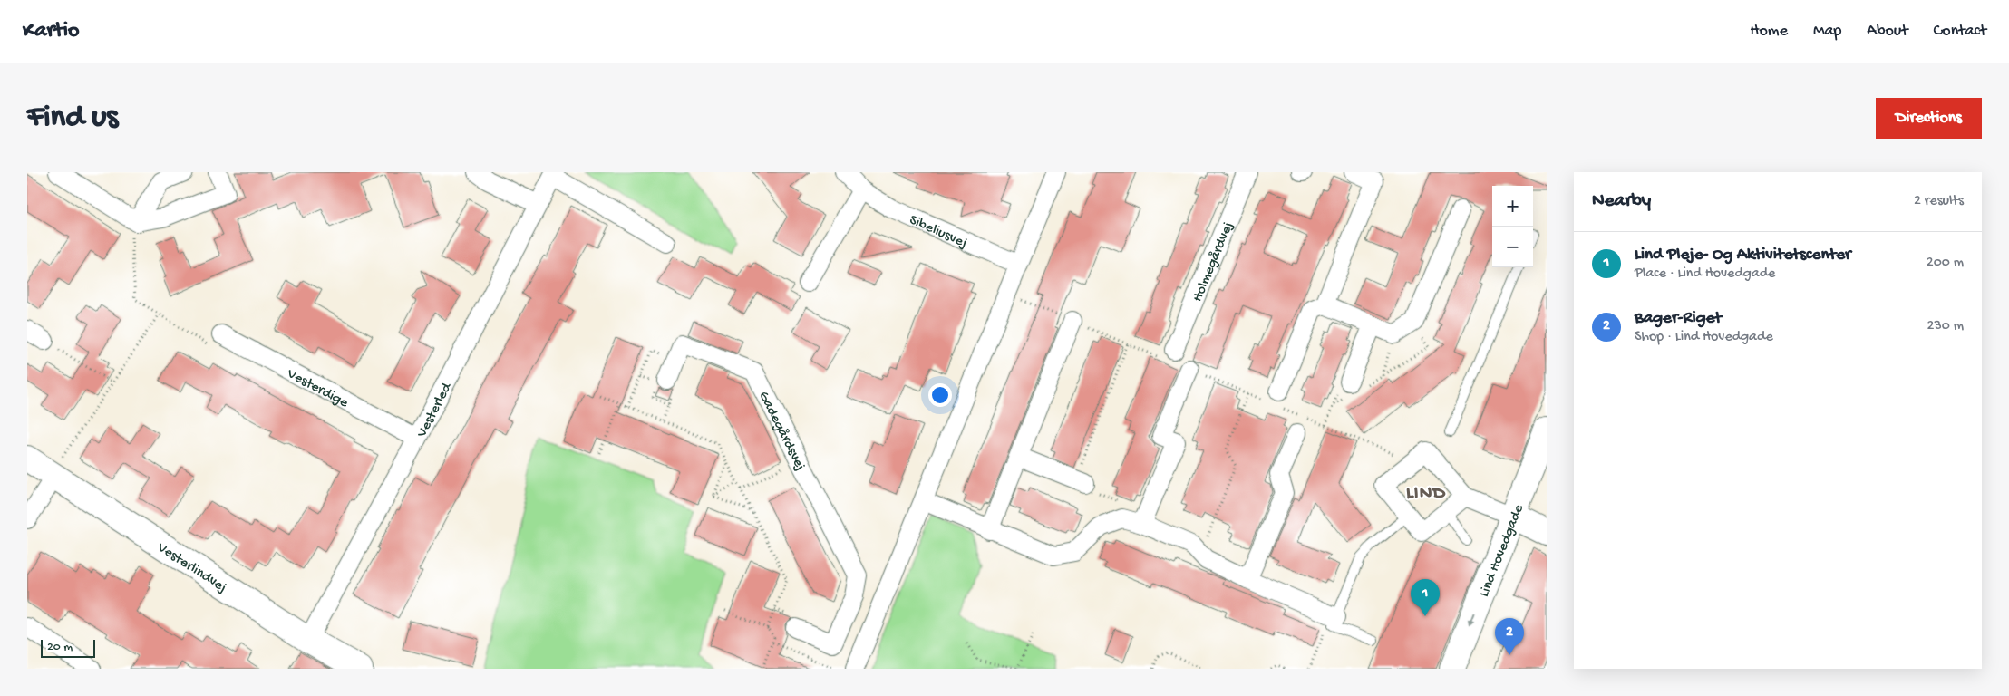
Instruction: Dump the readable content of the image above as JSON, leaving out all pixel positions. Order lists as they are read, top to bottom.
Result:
{
  "streets": {
    "main road": ["Lind Hovedgade", "Vesterlindvej"],
    "street": [
      "Sibeliusvej",
      "Holmegårdvej",
      "Vesterdige",
      "Vesterled",
      "Gadegårdsvej"
    ]
  },
  "crossings": [
    ["Vesterdige", "Vesterled"],
    ["Vesterled", "Vesterlindvej"]
  ],
  "districts": ["LIND"],
  "scale_bar": "20 m",
  "page": {
    "header": "Kartio",
    "nav": [
      "Home",
      "Map",
      "About",
      "Contact"
    ],
    "buttons": "Directions",
    "title": "Find us",
    "heading": ["Nearby", "2 results"],
    "map_buttons": ["+", "−"],
    "list": [
      {
        "mark": "1",
        "name": "Lind Pleje- Og Aktivitetscenter",
        "note": "Place · Lind Hovedgade",
        "value": "200 m"
      },
      {
        "mark": "2",
        "name": "Bager-Riget",
        "note": "Shop · Lind Hovedgade",
        "value": "230 m"
      }
    ],
    "pins": ["1", "2"],
    "scale": "20 m"
  }
}
